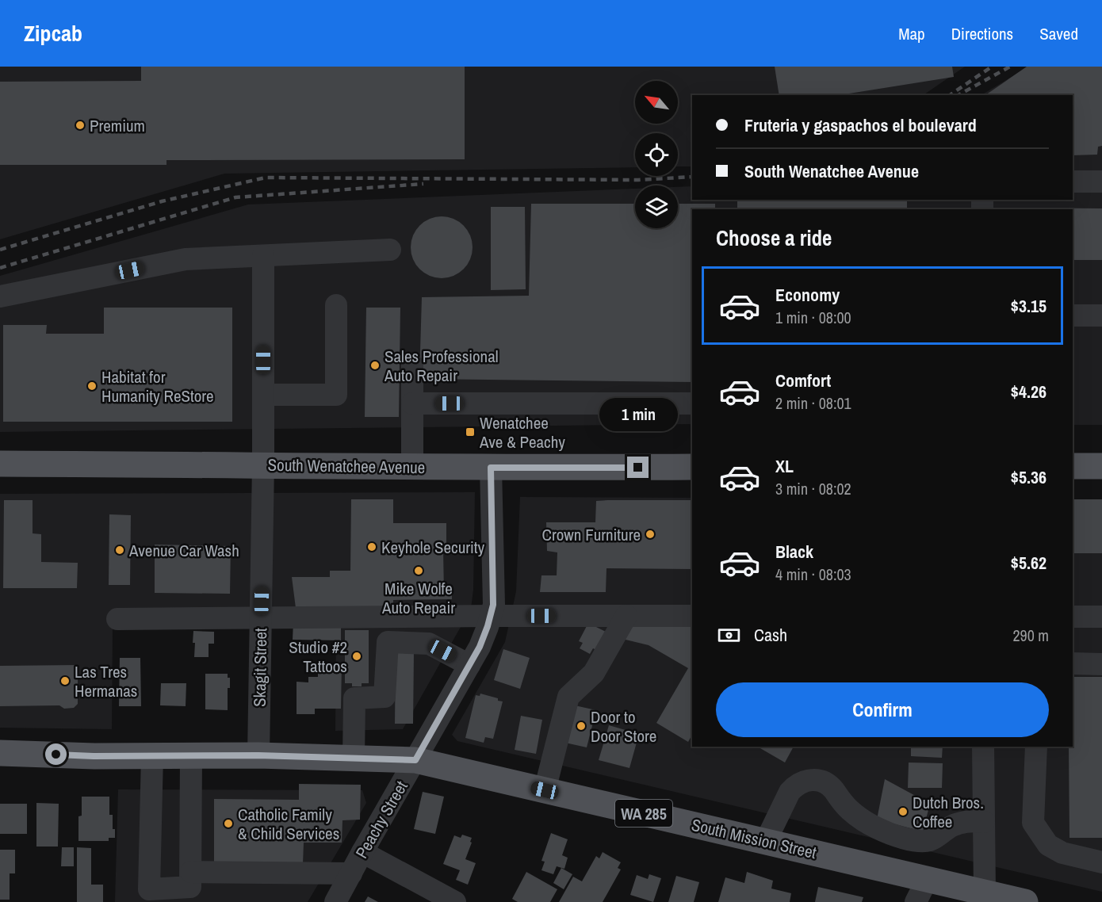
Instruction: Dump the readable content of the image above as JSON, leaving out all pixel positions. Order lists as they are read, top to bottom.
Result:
{
  "streets": {
    "main road": ["South Wenatchee Avenue", "WA 285", "South Mission Street"],
    "street": ["Skagit Street", "Peachy Street"]
  },
  "crossings": [
    ["South Wenatchee Avenue", "Skagit Street"],
    ["South Wenatchee Avenue", "Peachy Street"],
    ["Skagit Street", "South Mission Street"],
    ["Peachy Street", "South Mission Street"]
  ],
  "places": {
    "other": [
      "Premium",
      "Sales Professional Auto Repair",
      "Habitat for Humanity ReStore",
      "Crown Furniture",
      "Keyhole Security",
      "Avenue Car Wash",
      "Mike Wolfe Auto Repair",
      "Studio #2 Tattoos",
      "Las Tres Hermanas",
      "Door to Door Store",
      "Dutch Bros. Coffee",
      "Catholic Family & Child Services"
    ],
    "transit": ["Wenatchee Ave & Peachy"]
  },
  "north": "top left",
  "page": {
    "header": "Zipcab",
    "nav": ["Map", "Directions", "Saved"],
    "banner": ["Fruteria y gaspachos el boulevard", "South Wenatchee Avenue"],
    "heading": "Choose a ride",
    "list": [
      {
        "name": "Economy",
        "note": "1 min · 08:00",
        "value": "$3.15"
      },
      {
        "name": "Comfort",
        "note": "2 min · 08:01",
        "value": "$4.26"
      },
      {
        "name": "XL",
        "note": "3 min · 08:02",
        "value": "$5.36"
      },
      {
        "name": "Black",
        "note": "4 min · 08:03",
        "value": "$5.62"
      }
    ],
    "bubble": "1 min",
    "pay": ["Cash", "290 m"],
    "buttons": "Confirm"
  }
}
